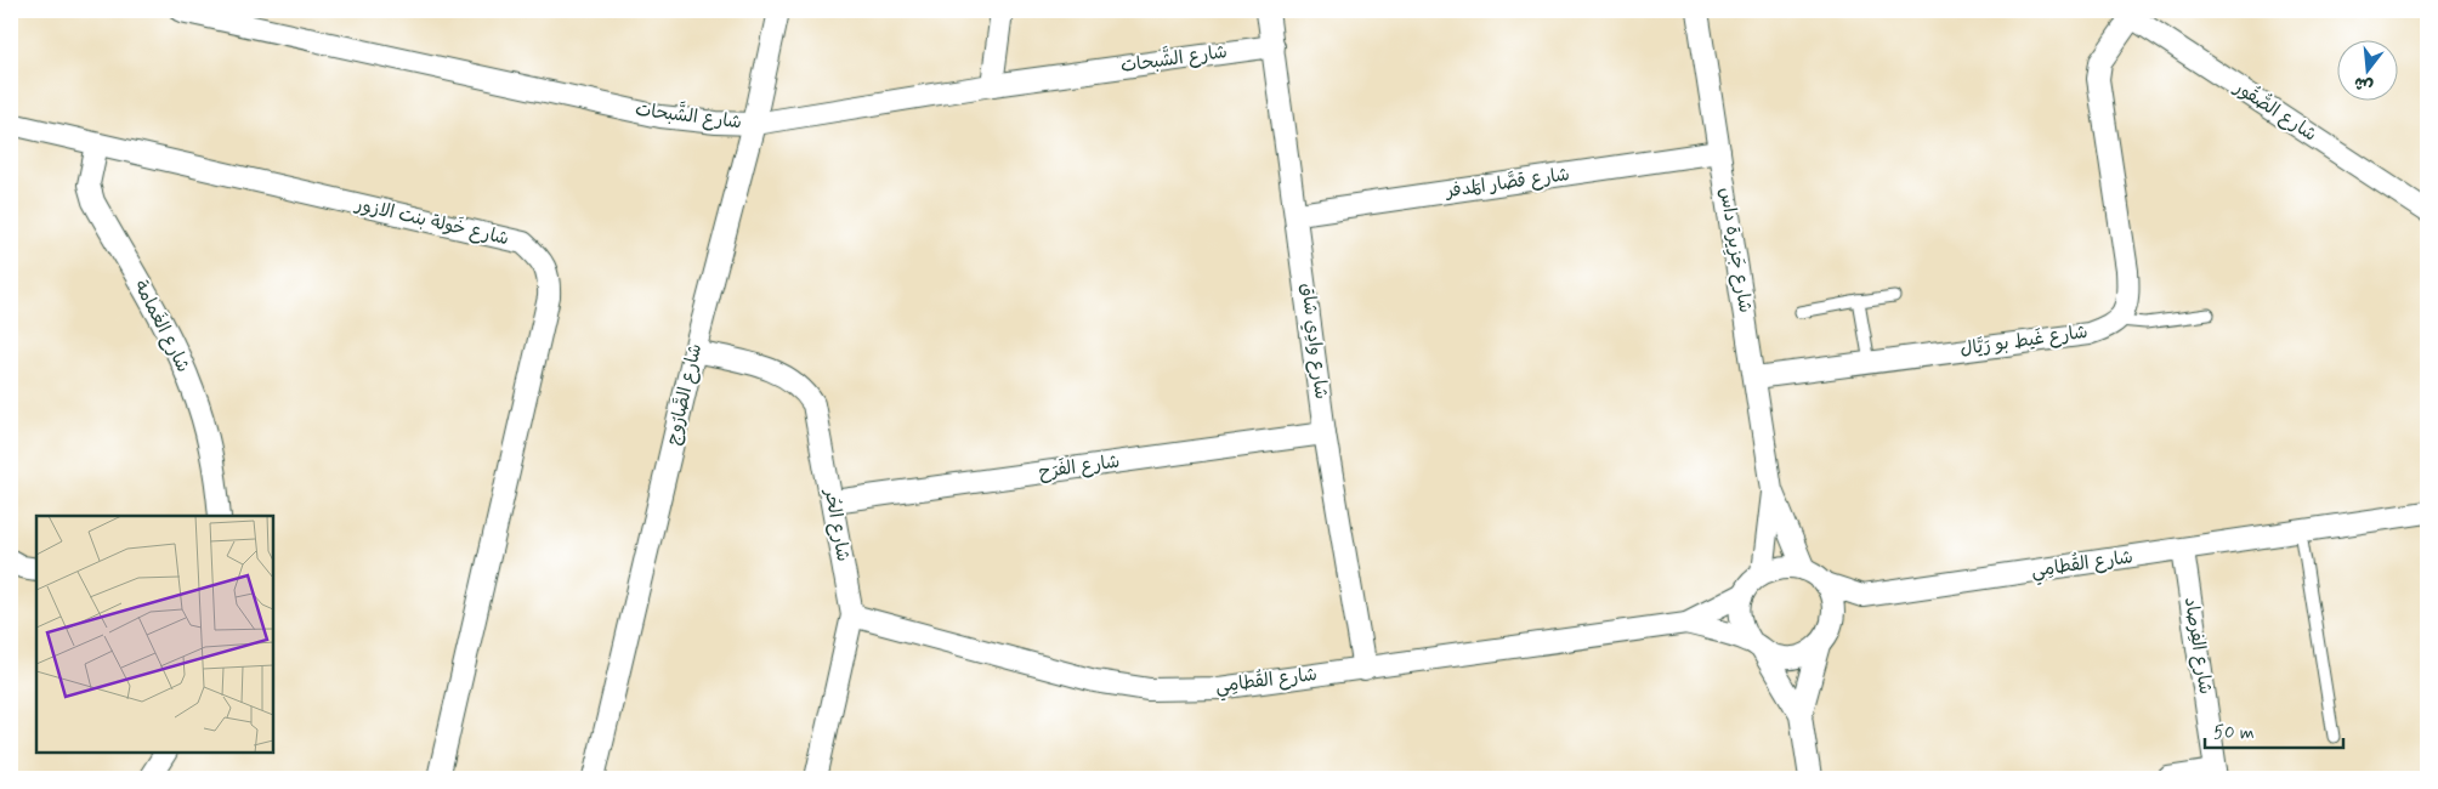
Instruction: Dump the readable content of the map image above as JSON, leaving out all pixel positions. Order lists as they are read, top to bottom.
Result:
{
  "streets": {
    "street": [
      "شارع الشَّبحات",
      "شارع الصُّقُور",
      "شارع قصَّار المَدفر",
      "شارع خَولة بنت الازور",
      "شارع جَزِيرة داس",
      "شارع الغَمامة",
      "شارع وادِي شاق",
      "شارع غَيط بو رَيَّال",
      "شارع الصَّارُوج",
      "شارع الفَرَح",
      "شارع الحُر",
      "شارع القُطامِي",
      "شارع الفِرصاد"
    ]
  },
  "crossings": [
    ["شارع الشَّبحات", "شارع وادِي شاق"],
    ["شارع الشَّبحات", "شارع الصَّارُوج"],
    ["شارع قصَّار المَدفر", "شارع جَزِيرة داس"],
    ["شارع قصَّار المَدفر", "شارع وادِي شاق"],
    ["شارع خَولة بنت الازور", "شارع الغَمامة"],
    ["شارع جَزِيرة داس", "شارع غَيط بو رَيَّال"],
    ["شارع جَزِيرة داس", "شارع القُطامِي"],
    ["شارع وادِي شاق", "شارع الفَرَح"],
    ["شارع وادِي شاق", "شارع القُطامِي"],
    ["شارع الصَّارُوج", "شارع الحُر"],
    ["شارع الفَرَح", "شارع الحُر"],
    ["شارع الحُر", "شارع القُطامِي"],
    ["شارع القُطامِي", "شارع الفِرصاد"]
  ],
  "scale_bar": "50 m",
  "north": "bottom"
}
